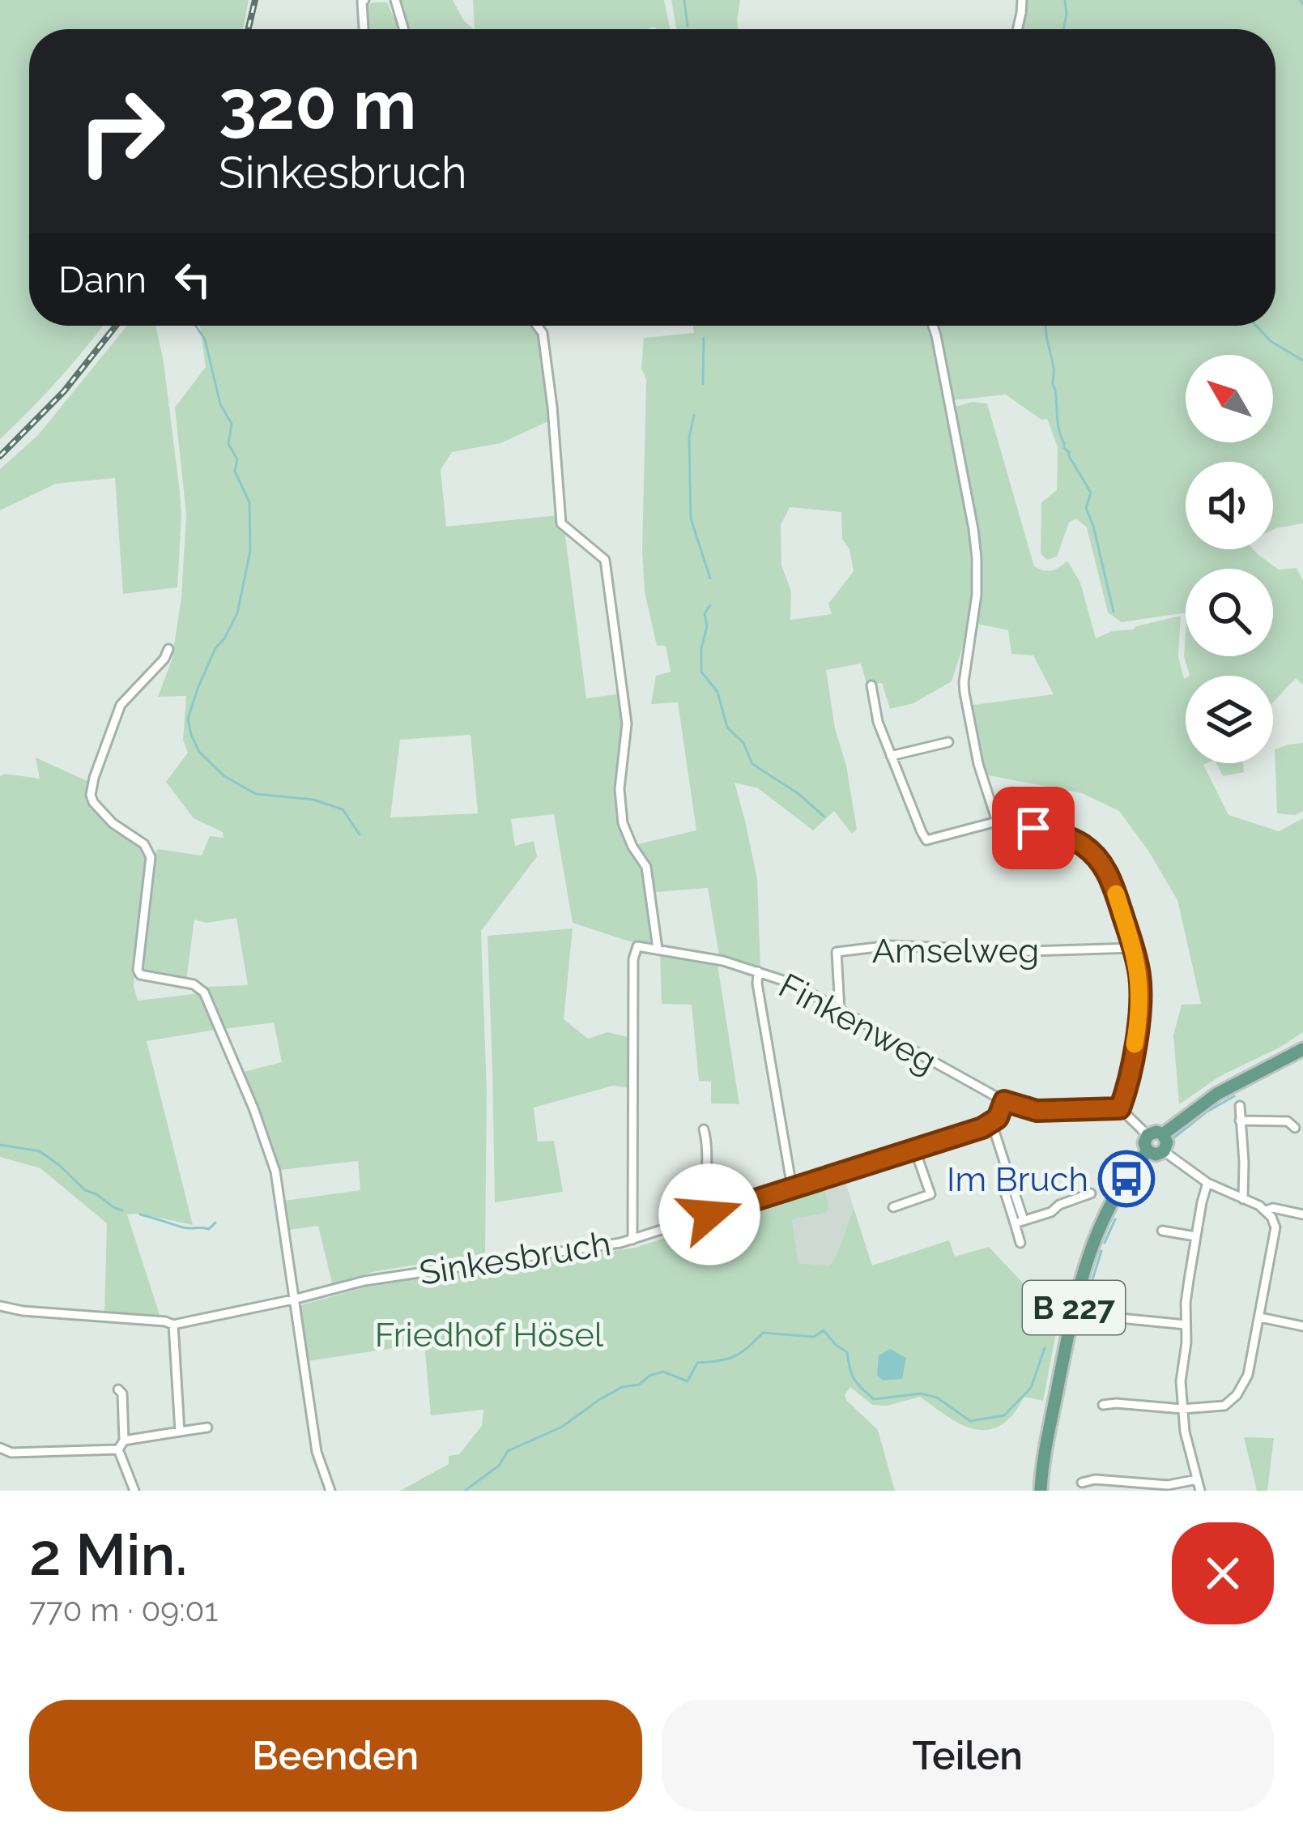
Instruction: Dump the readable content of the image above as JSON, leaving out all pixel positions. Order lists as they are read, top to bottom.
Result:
{
  "streets": {
    "main road": ["B 227"],
    "street": ["Amselweg", "Finkenweg", "Sinkesbruch"]
  },
  "crossings": [
    ["Amselweg", "Finkenweg"],
    ["Finkenweg", "Sinkesbruch"]
  ],
  "parks": ["Friedhof Hösel"],
  "places": {
    "bus stop": ["Im Bruch"]
  },
  "north": "top left",
  "page": {
    "turn": ["320 m", "Sinkesbruch"],
    "then": "Dann",
    "heading": ["2 Min.", "770 m · 09:01"],
    "buttons": ["Beenden", "Teilen"]
  }
}
